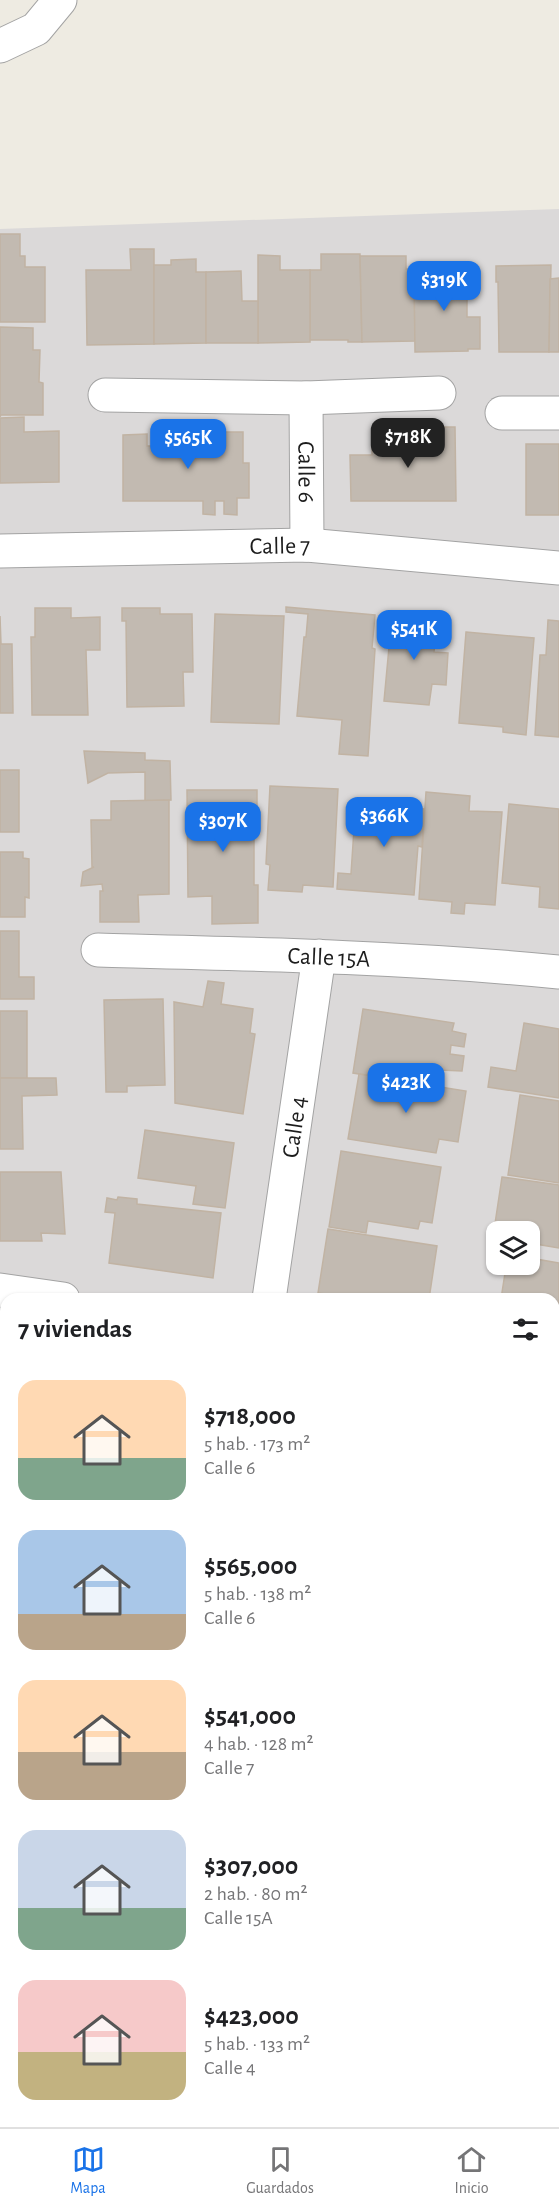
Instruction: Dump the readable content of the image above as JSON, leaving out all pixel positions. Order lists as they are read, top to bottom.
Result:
{
  "streets": {
    "street": [
      "Calle 6",
      "Calle 7",
      "Calle 15A",
      "Calle 4"
    ]
  },
  "crossings": [
    ["Calle 6", "Calle 7"],
    ["Calle 15A", "Calle 4"]
  ],
  "page": {
    "price": [
      "$319K",
      "$718K",
      "$565K",
      "$541K",
      "$366K",
      "$307K",
      "$423K"
    ],
    "heading": "7 viviendas",
    "list": [
      {
        "name": "$718,000",
        "note": "5 hab. · 173 m² · Calle 6"
      },
      {
        "name": "$565,000",
        "note": "5 hab. · 138 m² · Calle 6"
      },
      {
        "name": "$541,000",
        "note": "4 hab. · 128 m² · Calle 7"
      },
      {
        "name": "$307,000",
        "note": "2 hab. · 80 m² · Calle 15A"
      },
      {
        "name": "$423,000",
        "note": "5 hab. · 133 m² · Calle 4"
      }
    ],
    "tabs": ["Mapa", "Guardados", "Inicio"]
  }
}
